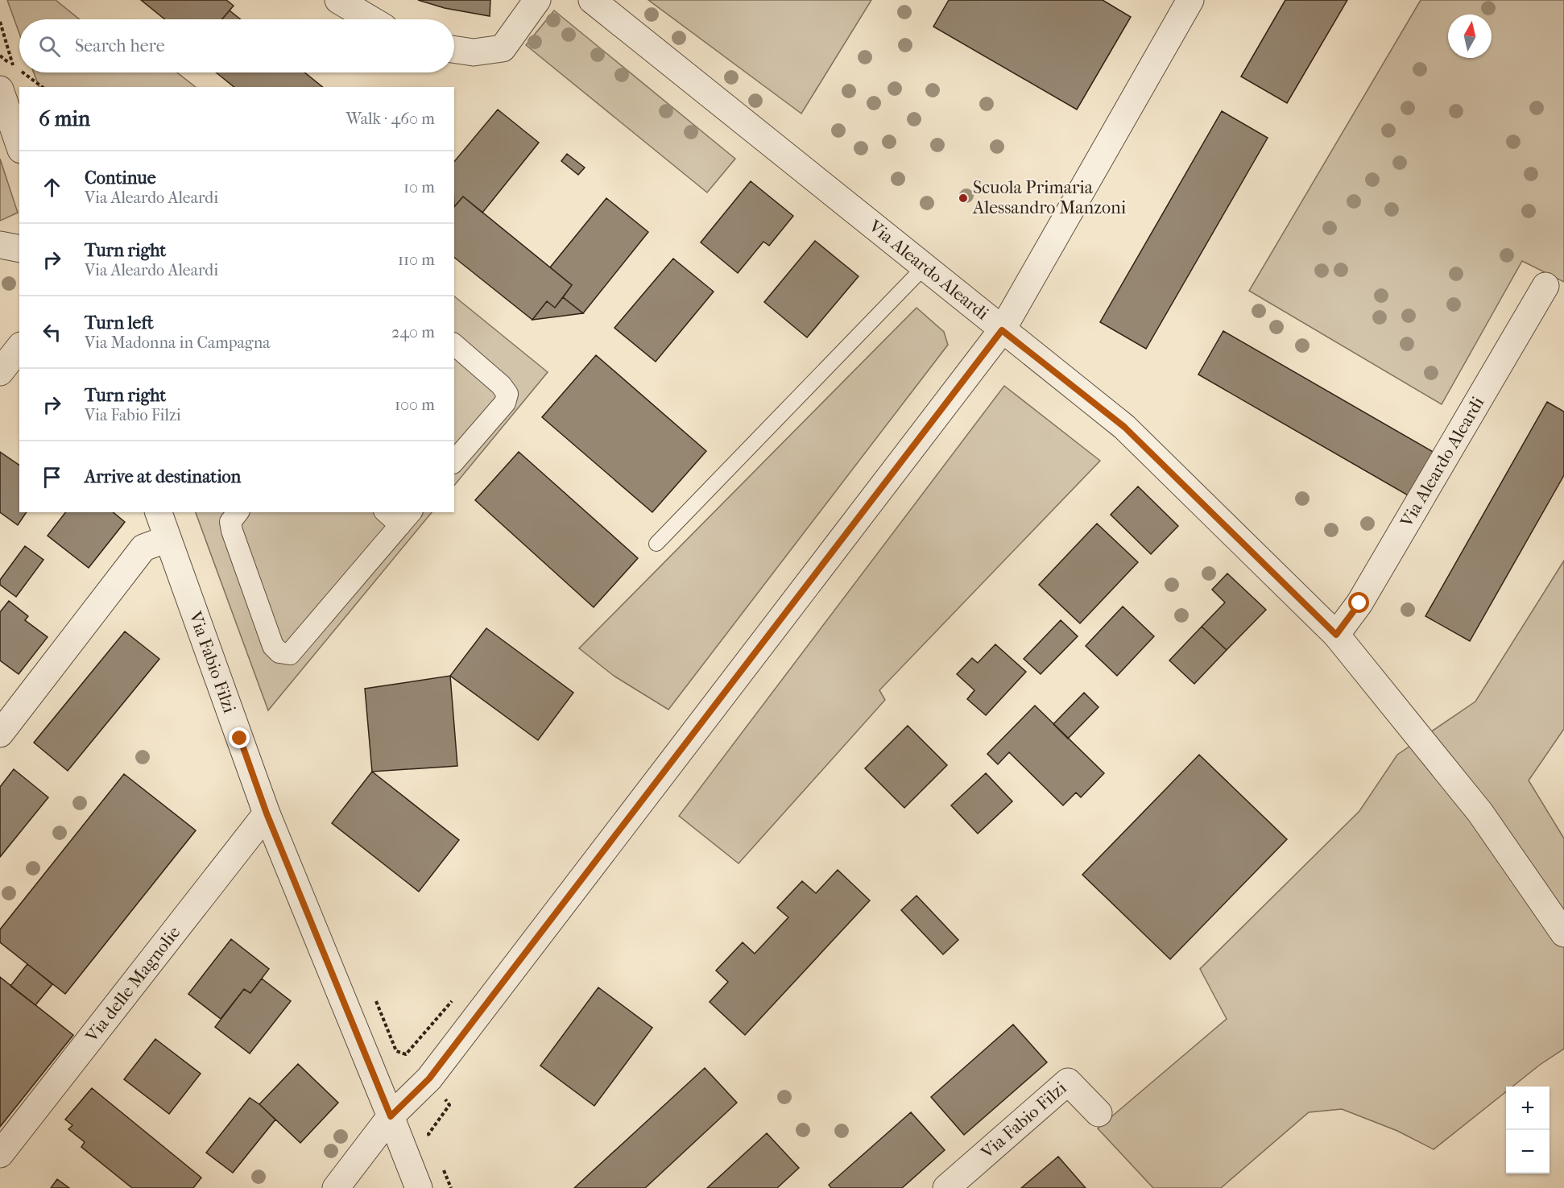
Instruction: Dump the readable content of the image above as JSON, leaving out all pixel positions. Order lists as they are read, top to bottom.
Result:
{
  "streets": {
    "street": ["Via Aleardo Aleardi", "Via Fabio Filzi", "Via delle Magnolie"]
  },
  "crossings": [
    ["Via Fabio Filzi", "Via delle Magnolie"]
  ],
  "places": ["Scuola Primaria Alessandro Manzoni"],
  "north": "top",
  "page": {
    "search": "Search here",
    "heading": ["6 min", "Walk · 460 m"],
    "list": [
      ["Continue", "Via Aleardo Aleardi", "10 m"],
      ["Turn right", "Via Aleardo Aleardi", "110 m"],
      ["Turn left", "Via Madonna in Campagna", "240 m"],
      ["Turn right", "Via Fabio Filzi", "100 m"],
      "Arrive at destination"
    ],
    "map_buttons": ["+", "−"]
  }
}
